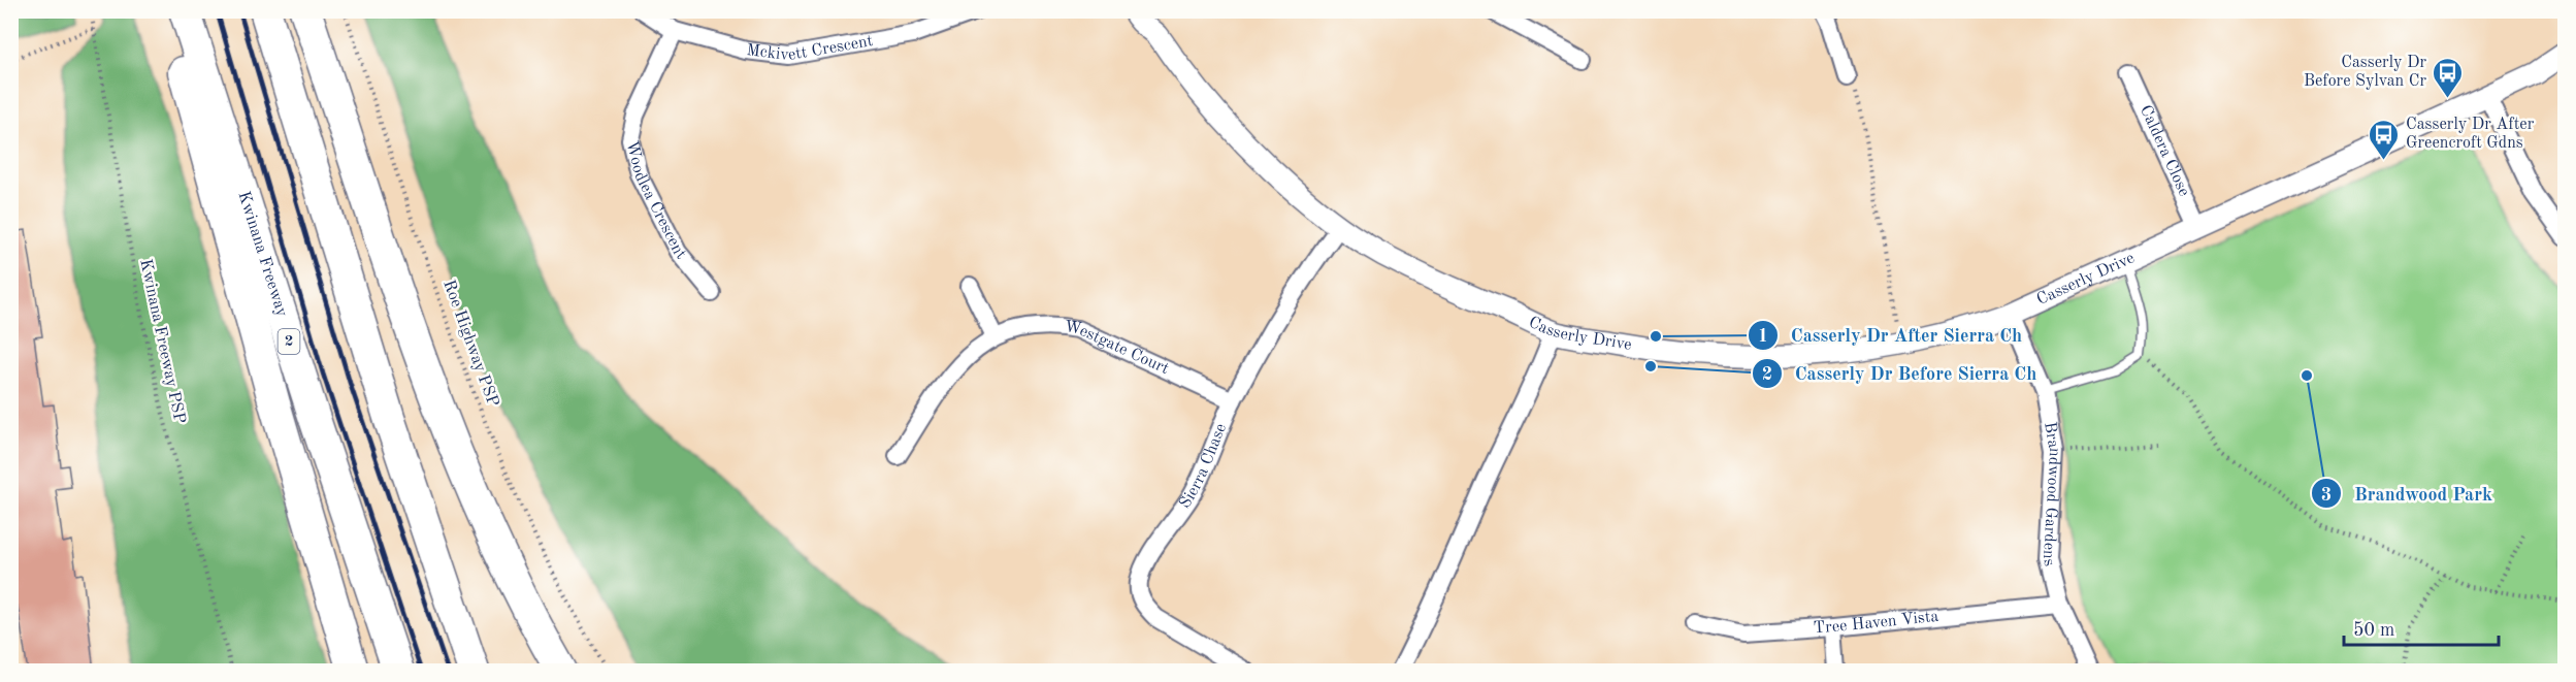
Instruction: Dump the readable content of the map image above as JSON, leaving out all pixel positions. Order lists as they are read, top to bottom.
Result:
{
  "streets": {
    "highway": ["Kwinana Freeway", "2"],
    "street": [
      "Mckivett Crescent",
      "Caldera Close",
      "Woodlea Crescent",
      "Casserly Drive",
      "Westgate Court",
      "Sierra Chase",
      "Brandwood Gardens",
      "Tree Haven Vista"
    ],
    "path": ["Kwinana Freeway PSP", "Roe Highway PSP"]
  },
  "crossings": [
    ["Mckivett Crescent", "Woodlea Crescent"],
    ["Caldera Close", "Casserly Drive"],
    ["Casserly Drive", "Sierra Chase"],
    ["Casserly Drive", "Brandwood Gardens"],
    ["Westgate Court", "Sierra Chase"],
    ["Brandwood Gardens", "Tree Haven Vista"]
  ],
  "places": {
    "bus stop": ["Casserly Dr Before Sylvan Cr", "Casserly Dr After Greencroft Gdns"],
    "other": ["Casserly Dr After Sierra Ch", "Casserly Dr Before Sierra Ch", "Brandwood Park"]
  },
  "scale_bar": "50 m"
}
